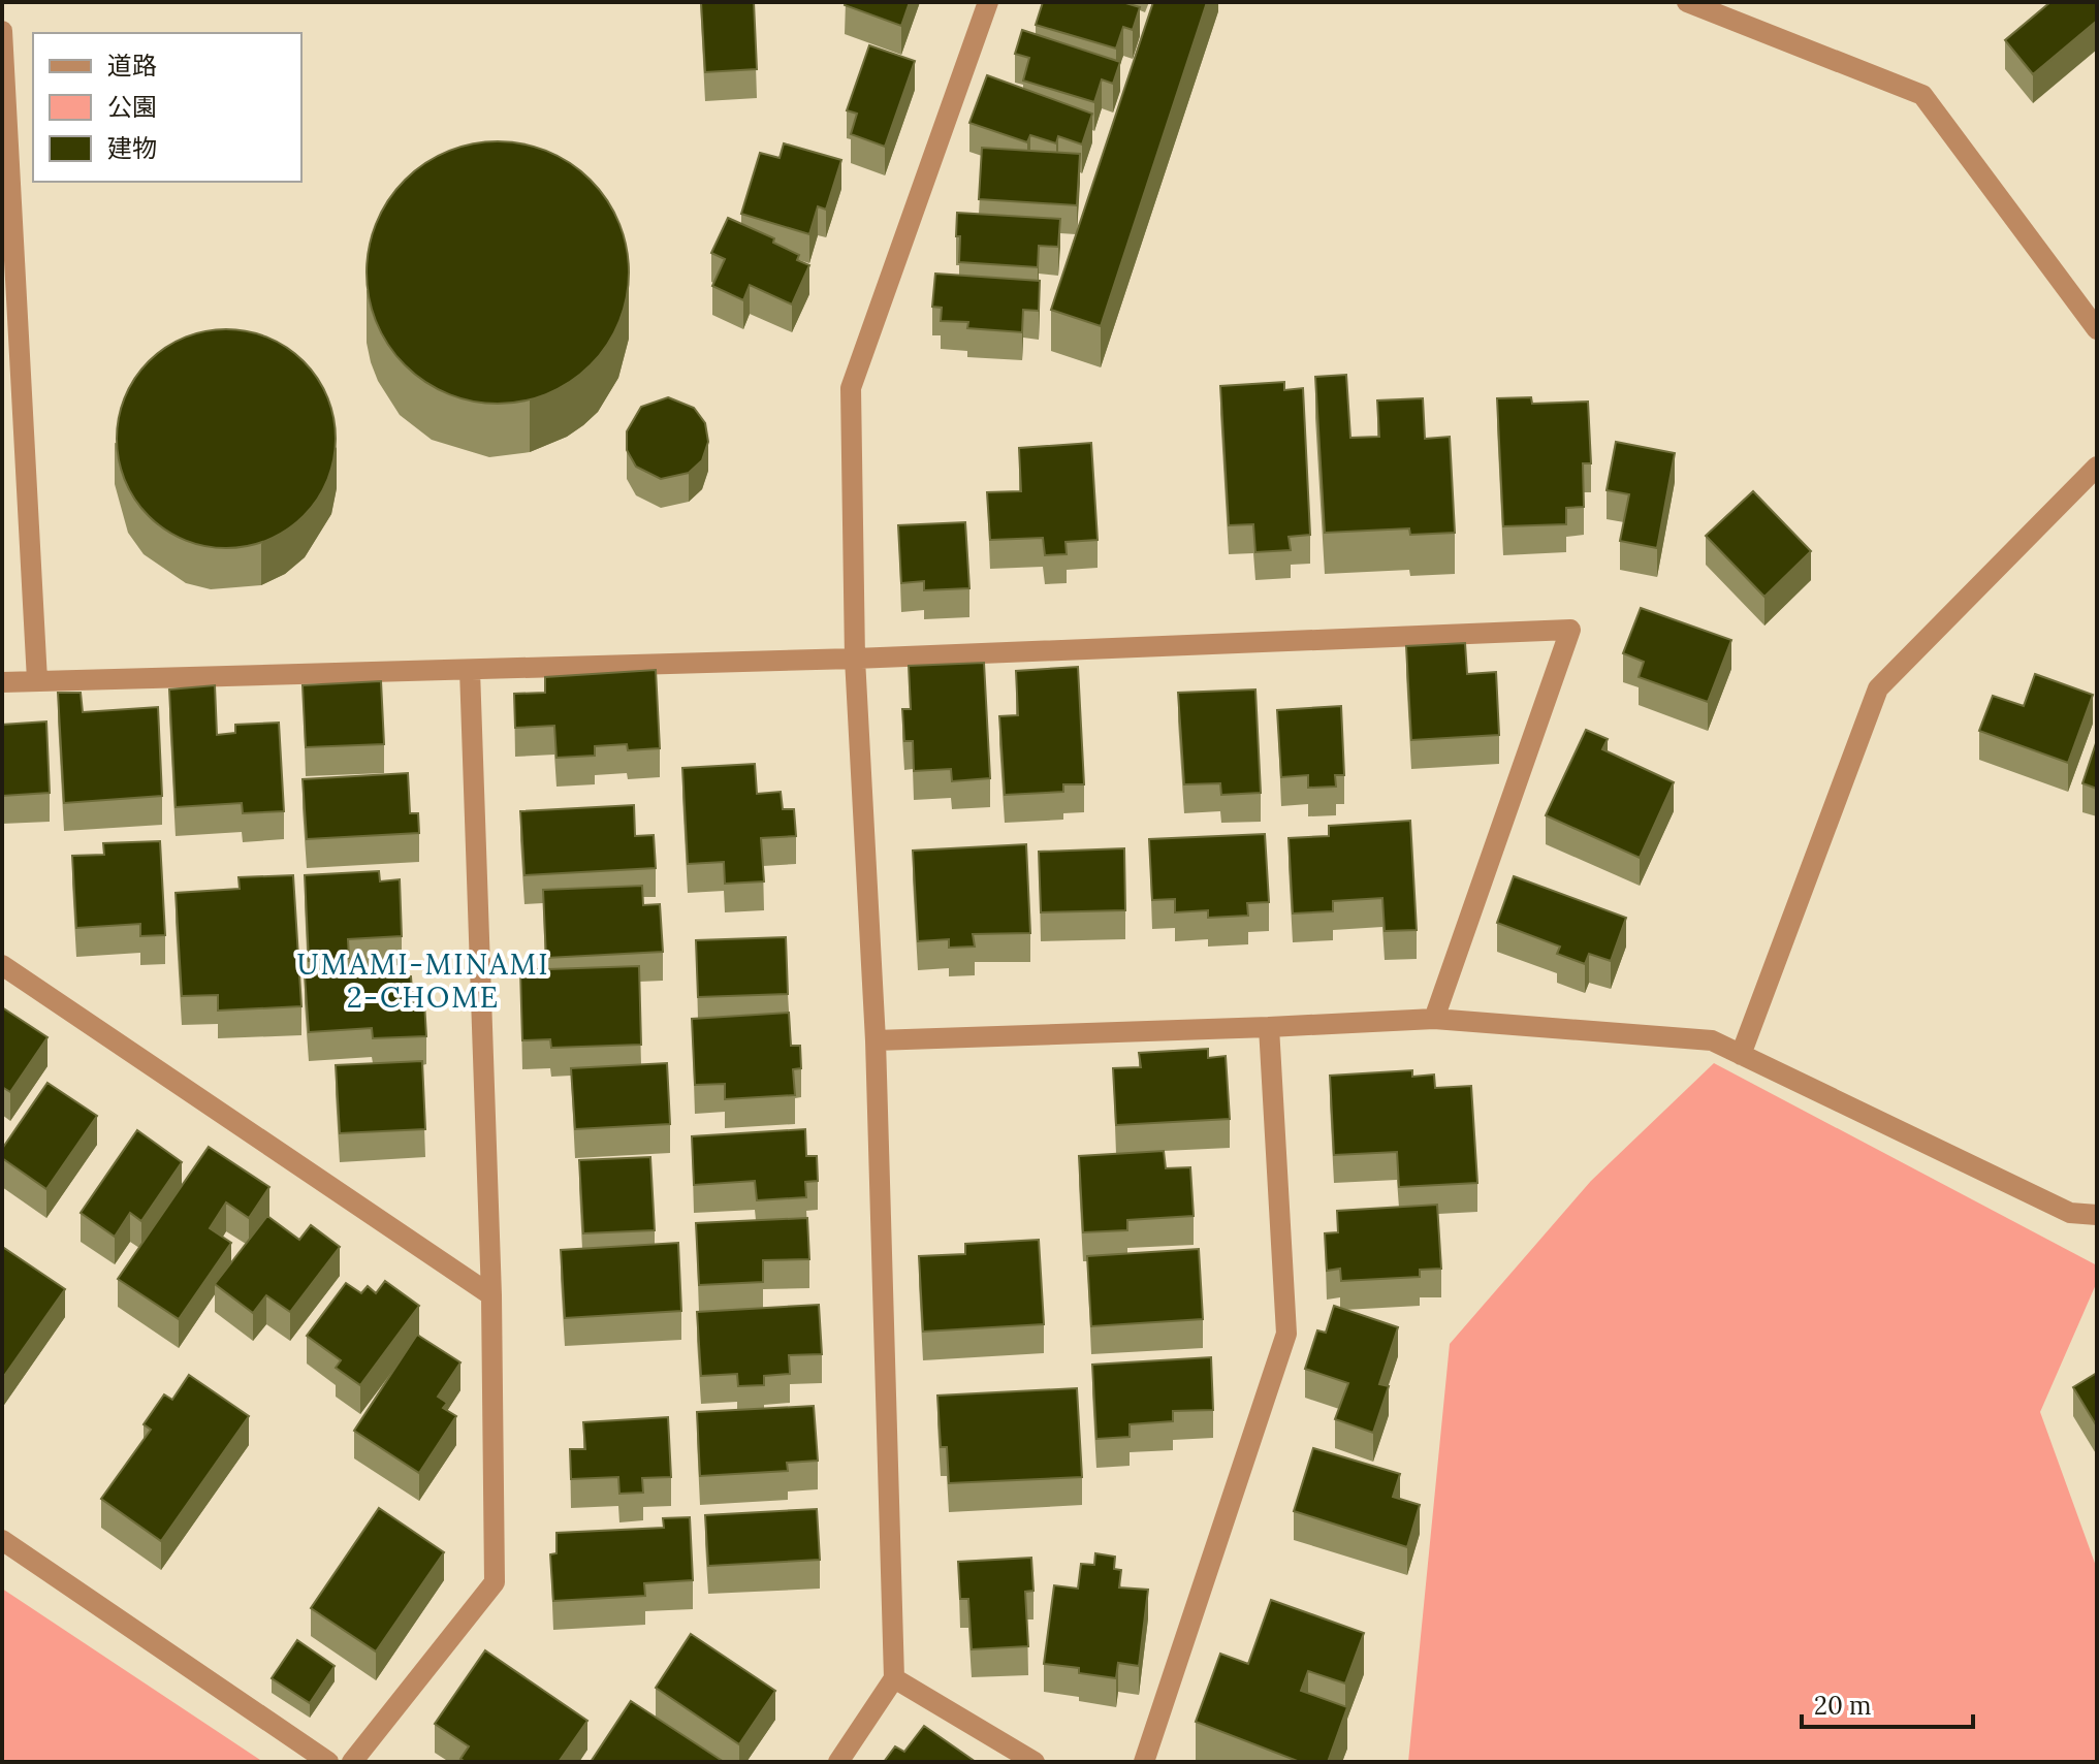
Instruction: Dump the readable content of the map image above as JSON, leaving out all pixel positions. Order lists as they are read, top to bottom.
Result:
{
  "districts": ["UMAMI-MINAMI 2-CHOME"],
  "legend": ["道路", "公園", "建物"],
  "scale_bar": "20 m"
}
